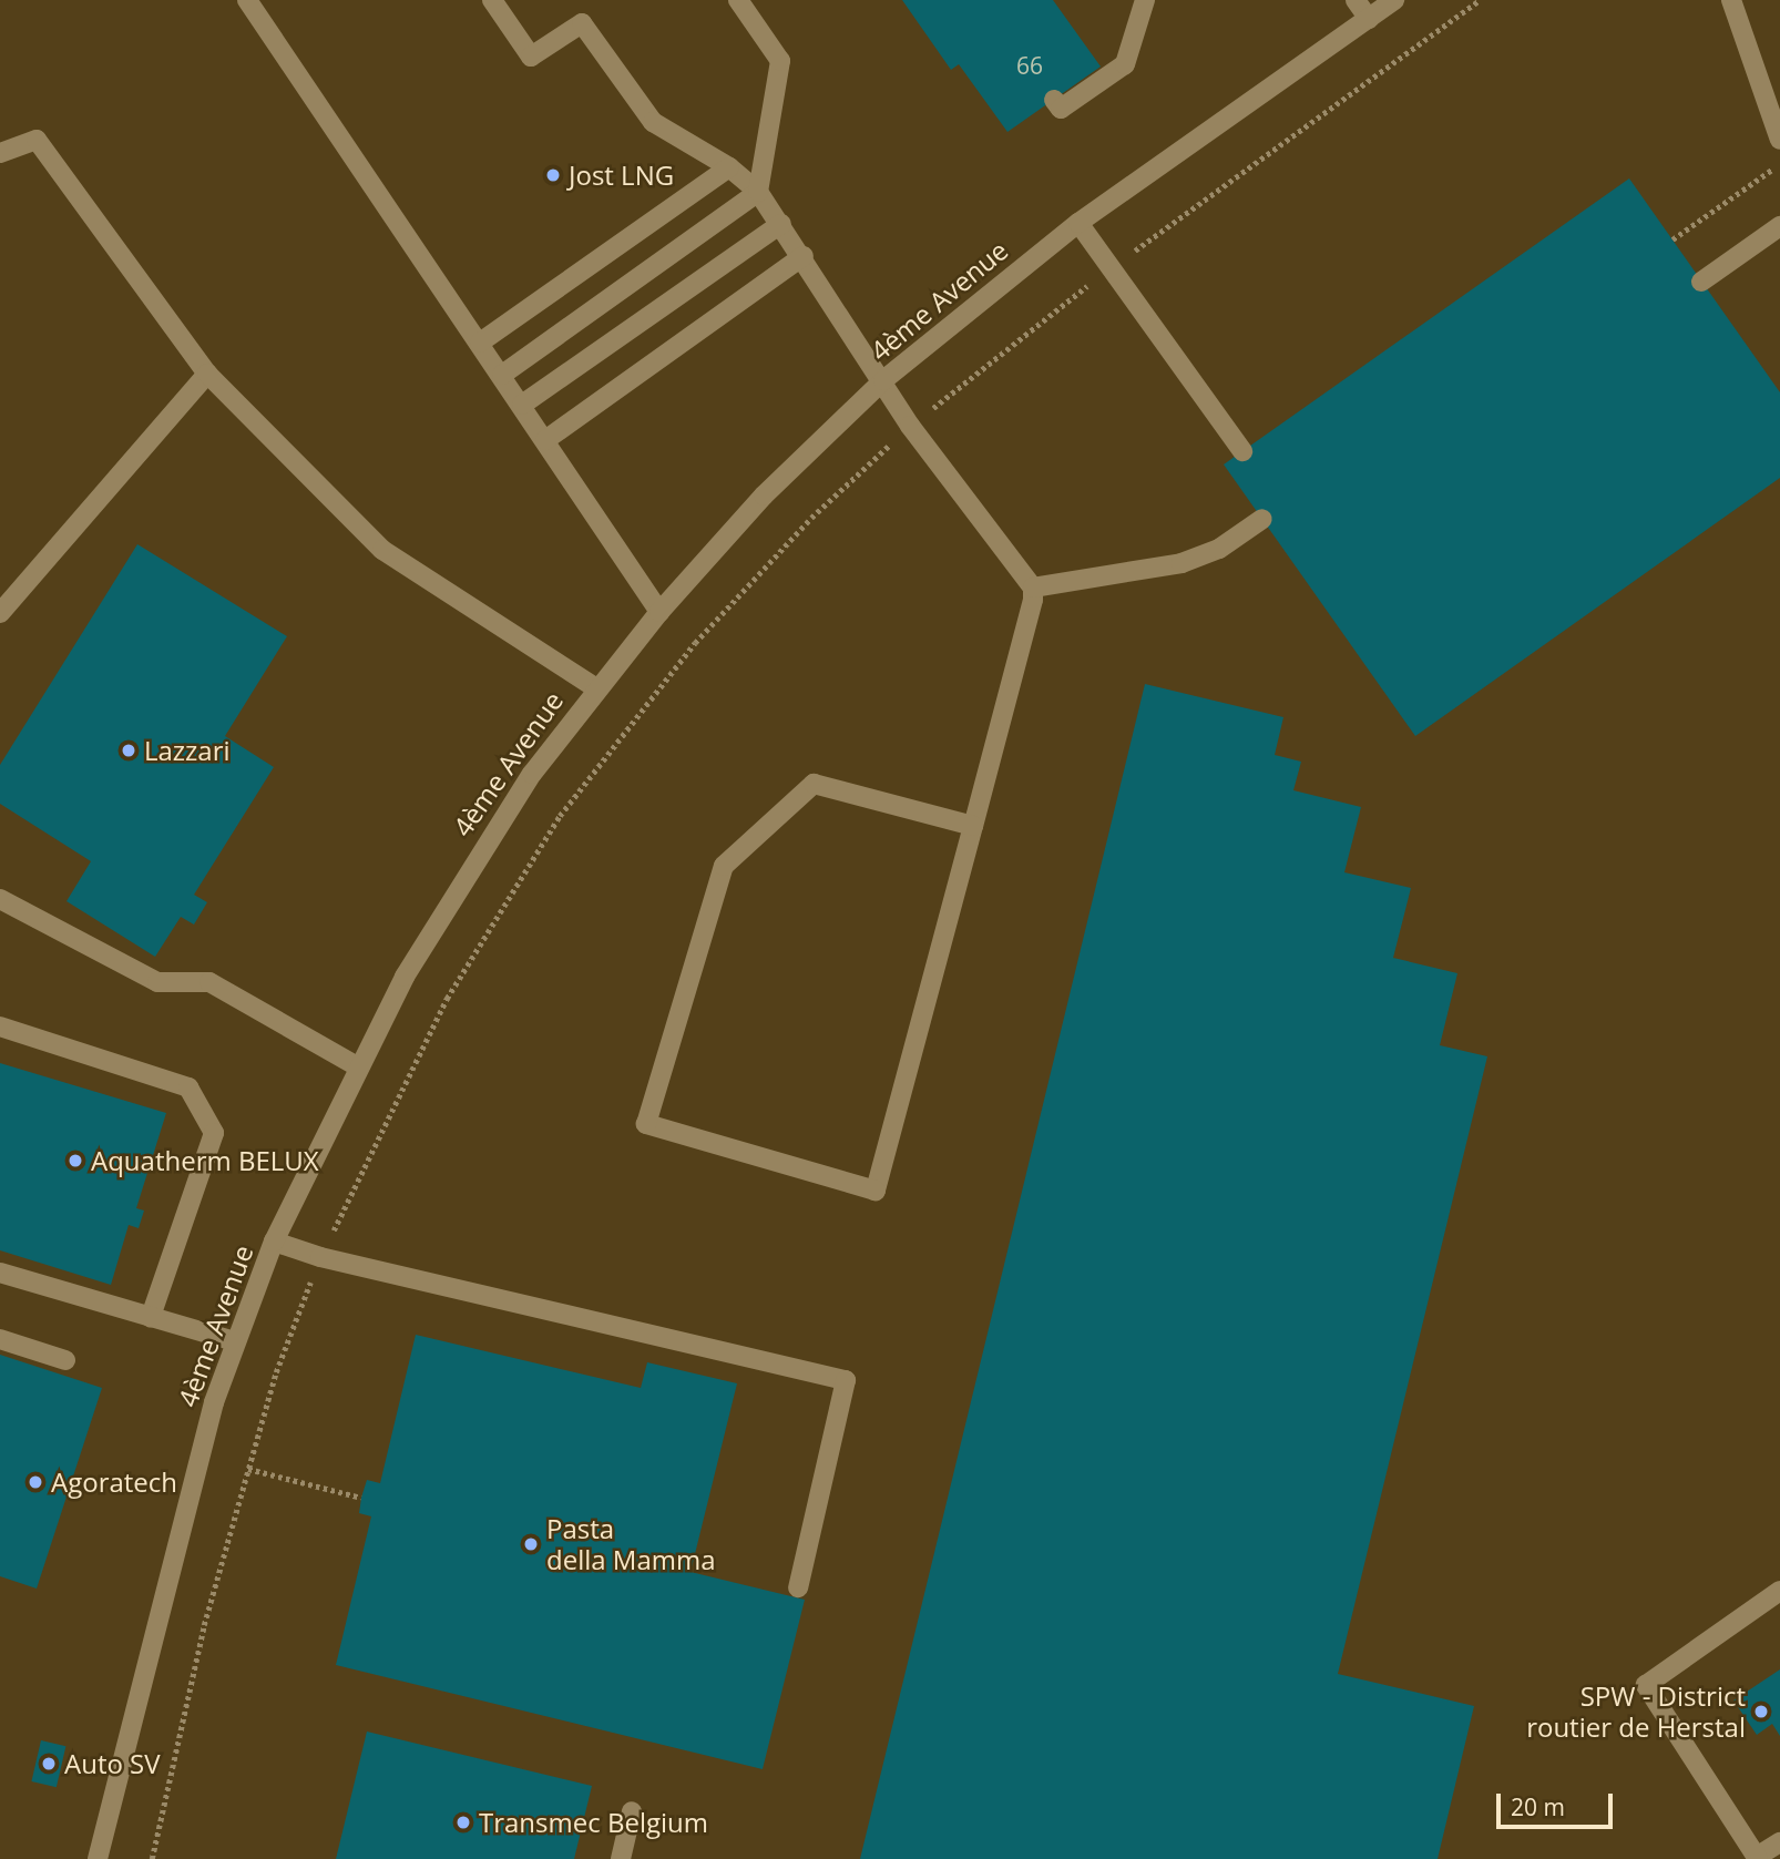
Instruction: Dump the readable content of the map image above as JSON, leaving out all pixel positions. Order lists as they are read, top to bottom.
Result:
{
  "streets": {
    "street": ["4ème Avenue"]
  },
  "places": [
    "Jost LNG",
    "Lazzari",
    "Aquatherm BELUX",
    "Agoratech",
    "Pasta della Mamma",
    "SPW - District routier de Herstal",
    "Auto SV",
    "Transmec Belgium"
  ],
  "house_numbers": ["66"],
  "scale_bar": "20 m"
}
